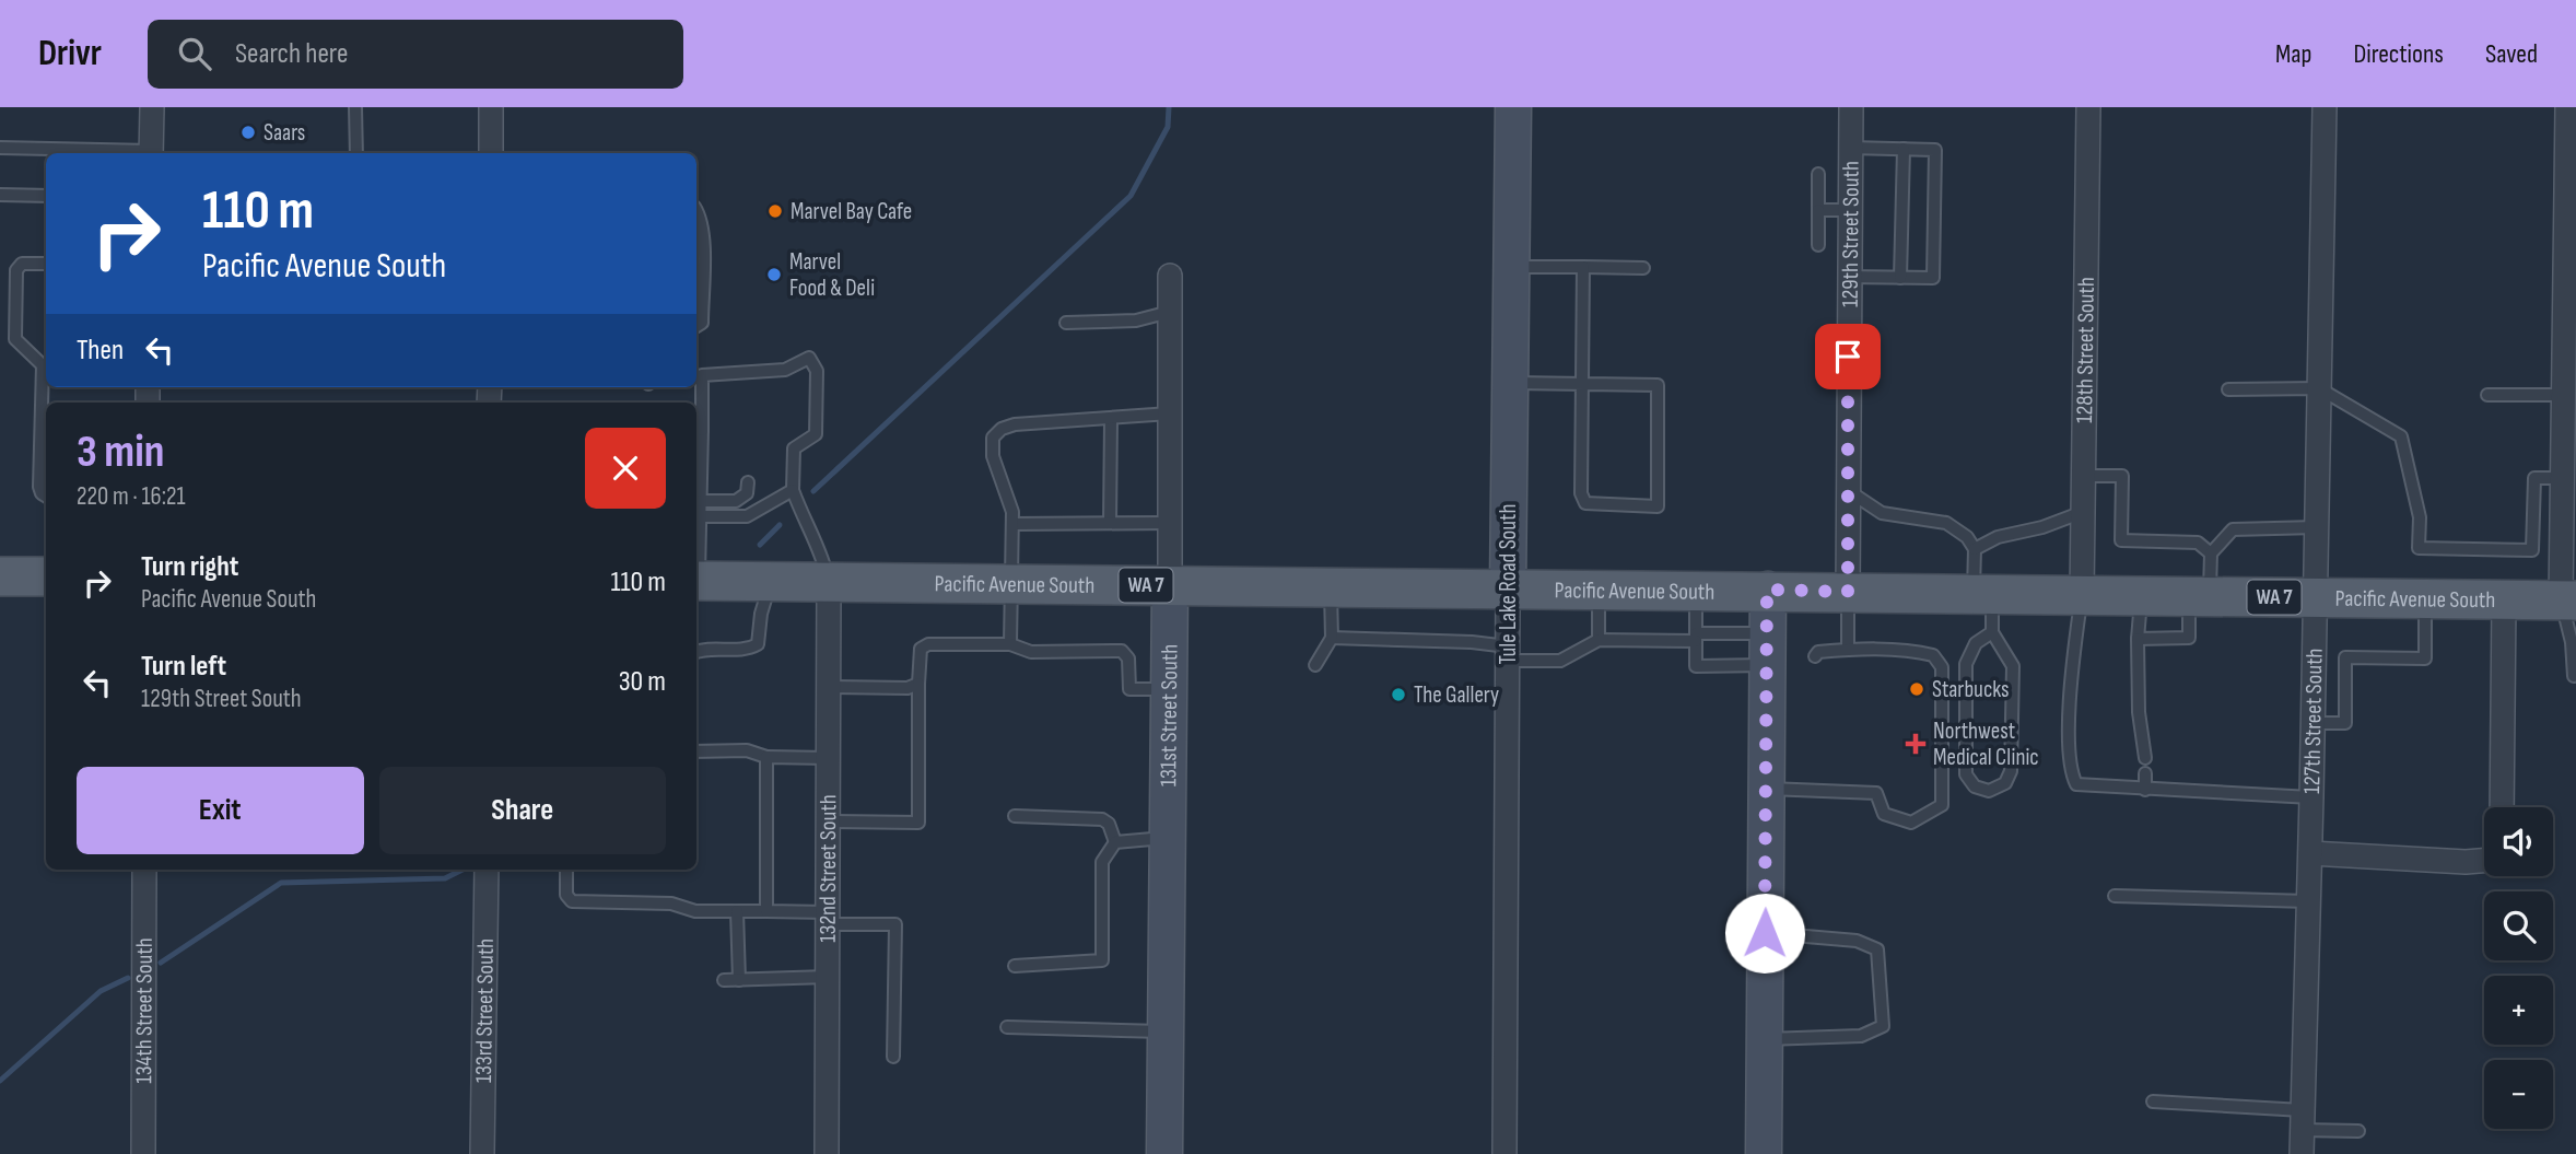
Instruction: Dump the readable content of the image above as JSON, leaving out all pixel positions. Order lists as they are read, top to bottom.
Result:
{
  "streets": {
    "main road": ["Pacific Avenue South", "WA 7"],
    "street": [
      "129th Street South",
      "128th Street South",
      "Tule Lake Road South",
      "131st Street South",
      "127th Street South",
      "132nd Street South",
      "134th Street South",
      "133rd Street South"
    ]
  },
  "crossings": [
    ["129th Street South", "Pacific Avenue South"],
    ["128th Street South", "Pacific Avenue South"],
    ["Pacific Avenue South", "Tule Lake Road South"],
    ["Pacific Avenue South", "131st Street South"],
    ["Pacific Avenue South", "127th Street South"],
    ["Pacific Avenue South", "132nd Street South"]
  ],
  "places": {
    "other": [
      "Saars",
      "Marvel Bay Cafe",
      "Marvel Food & Deli",
      "Starbucks",
      "The Gallery"
    ],
    "health": ["Northwest Medical Clinic"]
  },
  "page": {
    "header": "Drivr",
    "search": "Search here",
    "nav": ["Map", "Directions", "Saved"],
    "turn": ["110 m", "Pacific Avenue South"],
    "then": "Then",
    "heading": ["3 min", "220 m · 16:21"],
    "list": [
      {
        "name": "Turn right",
        "note": "Pacific Avenue South",
        "value": "110 m"
      },
      {
        "name": "Turn left",
        "note": "129th Street South",
        "value": "30 m"
      }
    ],
    "buttons": ["Exit", "Share"],
    "map_buttons": ["+", "−"]
  }
}
